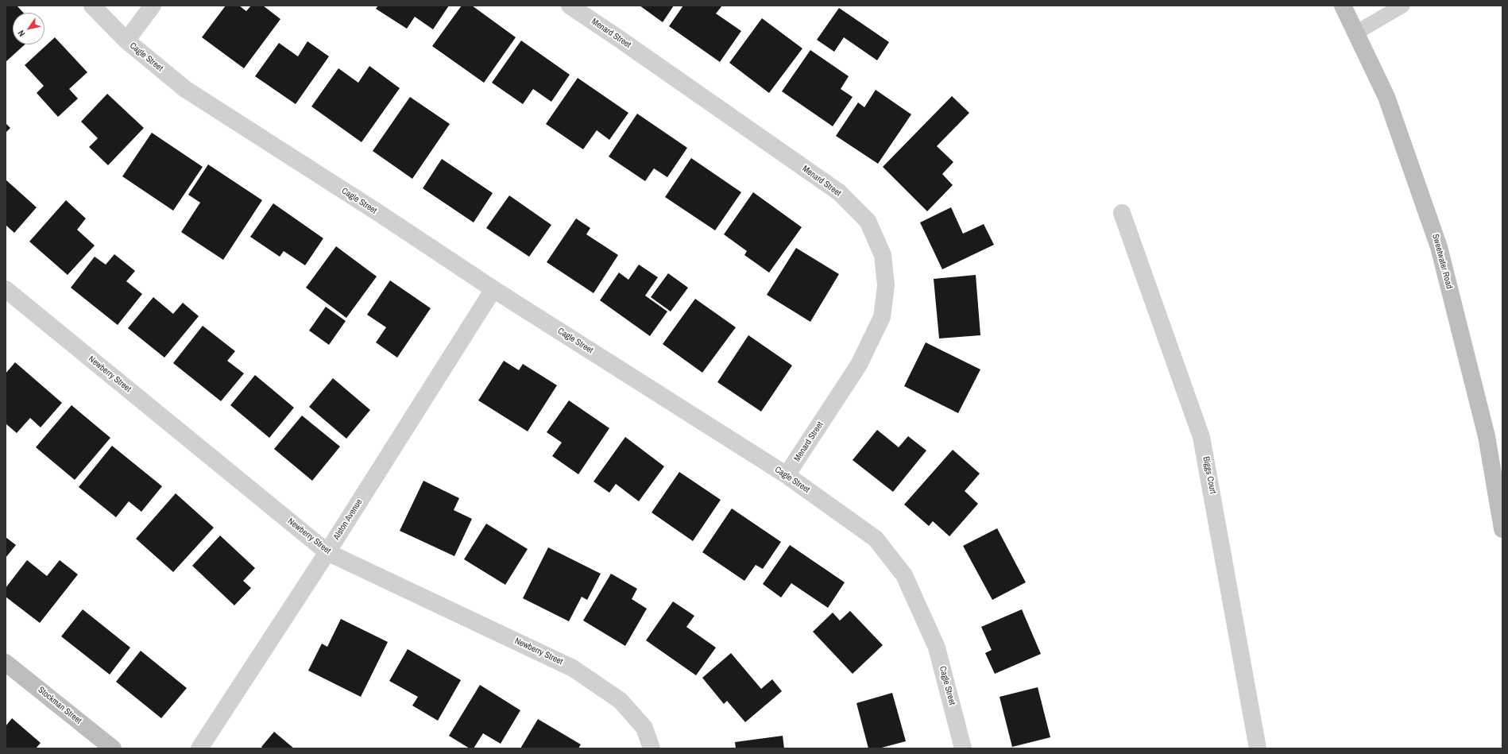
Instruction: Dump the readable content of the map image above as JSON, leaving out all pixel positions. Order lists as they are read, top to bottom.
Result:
{
  "streets": {
    "main road": ["Sweetwater Road", "Stockman Street"],
    "street": [
      "Menard Street",
      "Cagle Street",
      "Newberry Street",
      "Biggs Court",
      "Alston Avenue"
    ]
  },
  "crossings": [
    ["Menard Street", "Cagle Street"],
    ["Cagle Street", "Alston Avenue"],
    ["Newberry Street", "Alston Avenue"]
  ],
  "north": "bottom left"
}
